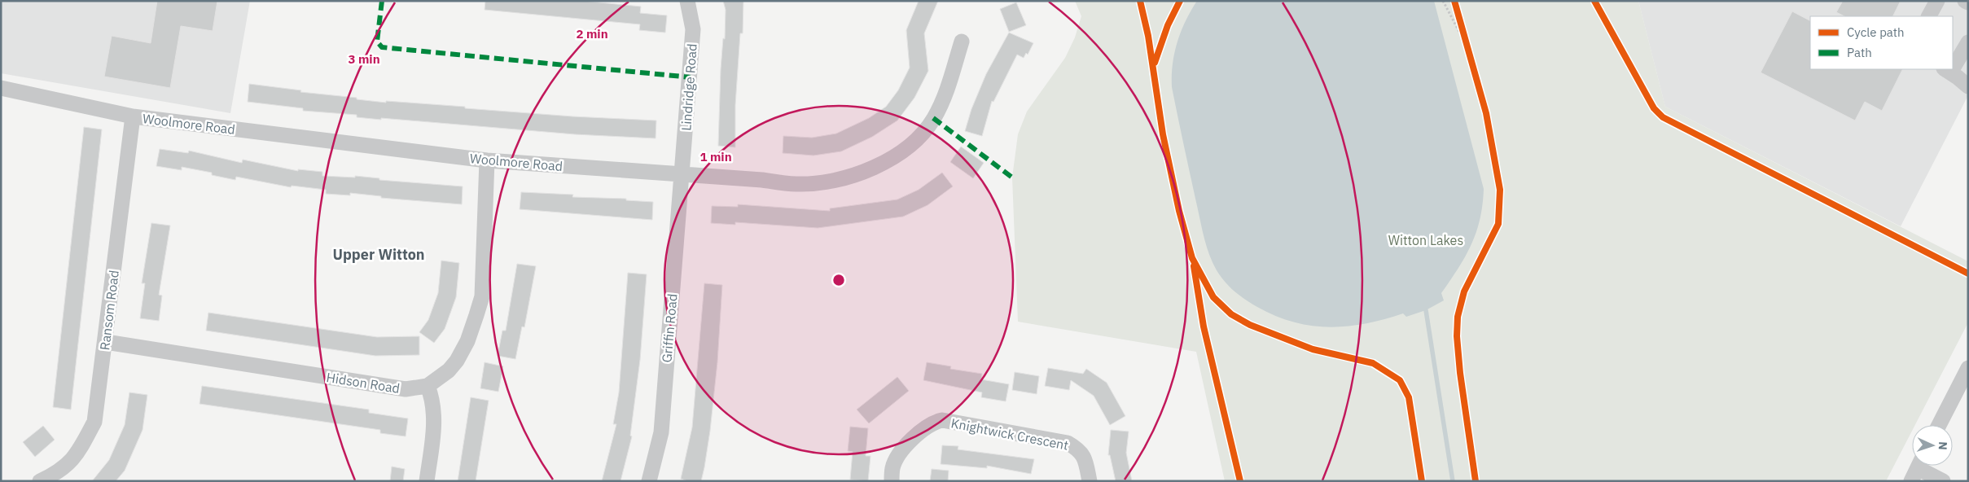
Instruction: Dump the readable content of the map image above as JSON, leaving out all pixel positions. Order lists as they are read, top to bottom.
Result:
{
  "streets": {
    "street": [
      "Lindridge Road",
      "Woolmore Road",
      "Ransom Road",
      "Griffin Road",
      "Hidson Road",
      "Knightwick Crescent"
    ]
  },
  "crossings": [
    ["Lindridge Road", "Woolmore Road"],
    ["Lindridge Road", "Griffin Road"],
    ["Woolmore Road", "Ransom Road"],
    ["Woolmore Road", "Griffin Road"],
    ["Woolmore Road", "Hidson Road"],
    ["Ransom Road", "Hidson Road"]
  ],
  "districts": ["Upper Witton"],
  "parks": ["Witton Lakes"],
  "legend": ["Cycle path", "Path"],
  "north": "right",
  "rings": ["2 min", "3 min", "1 min"]
}
